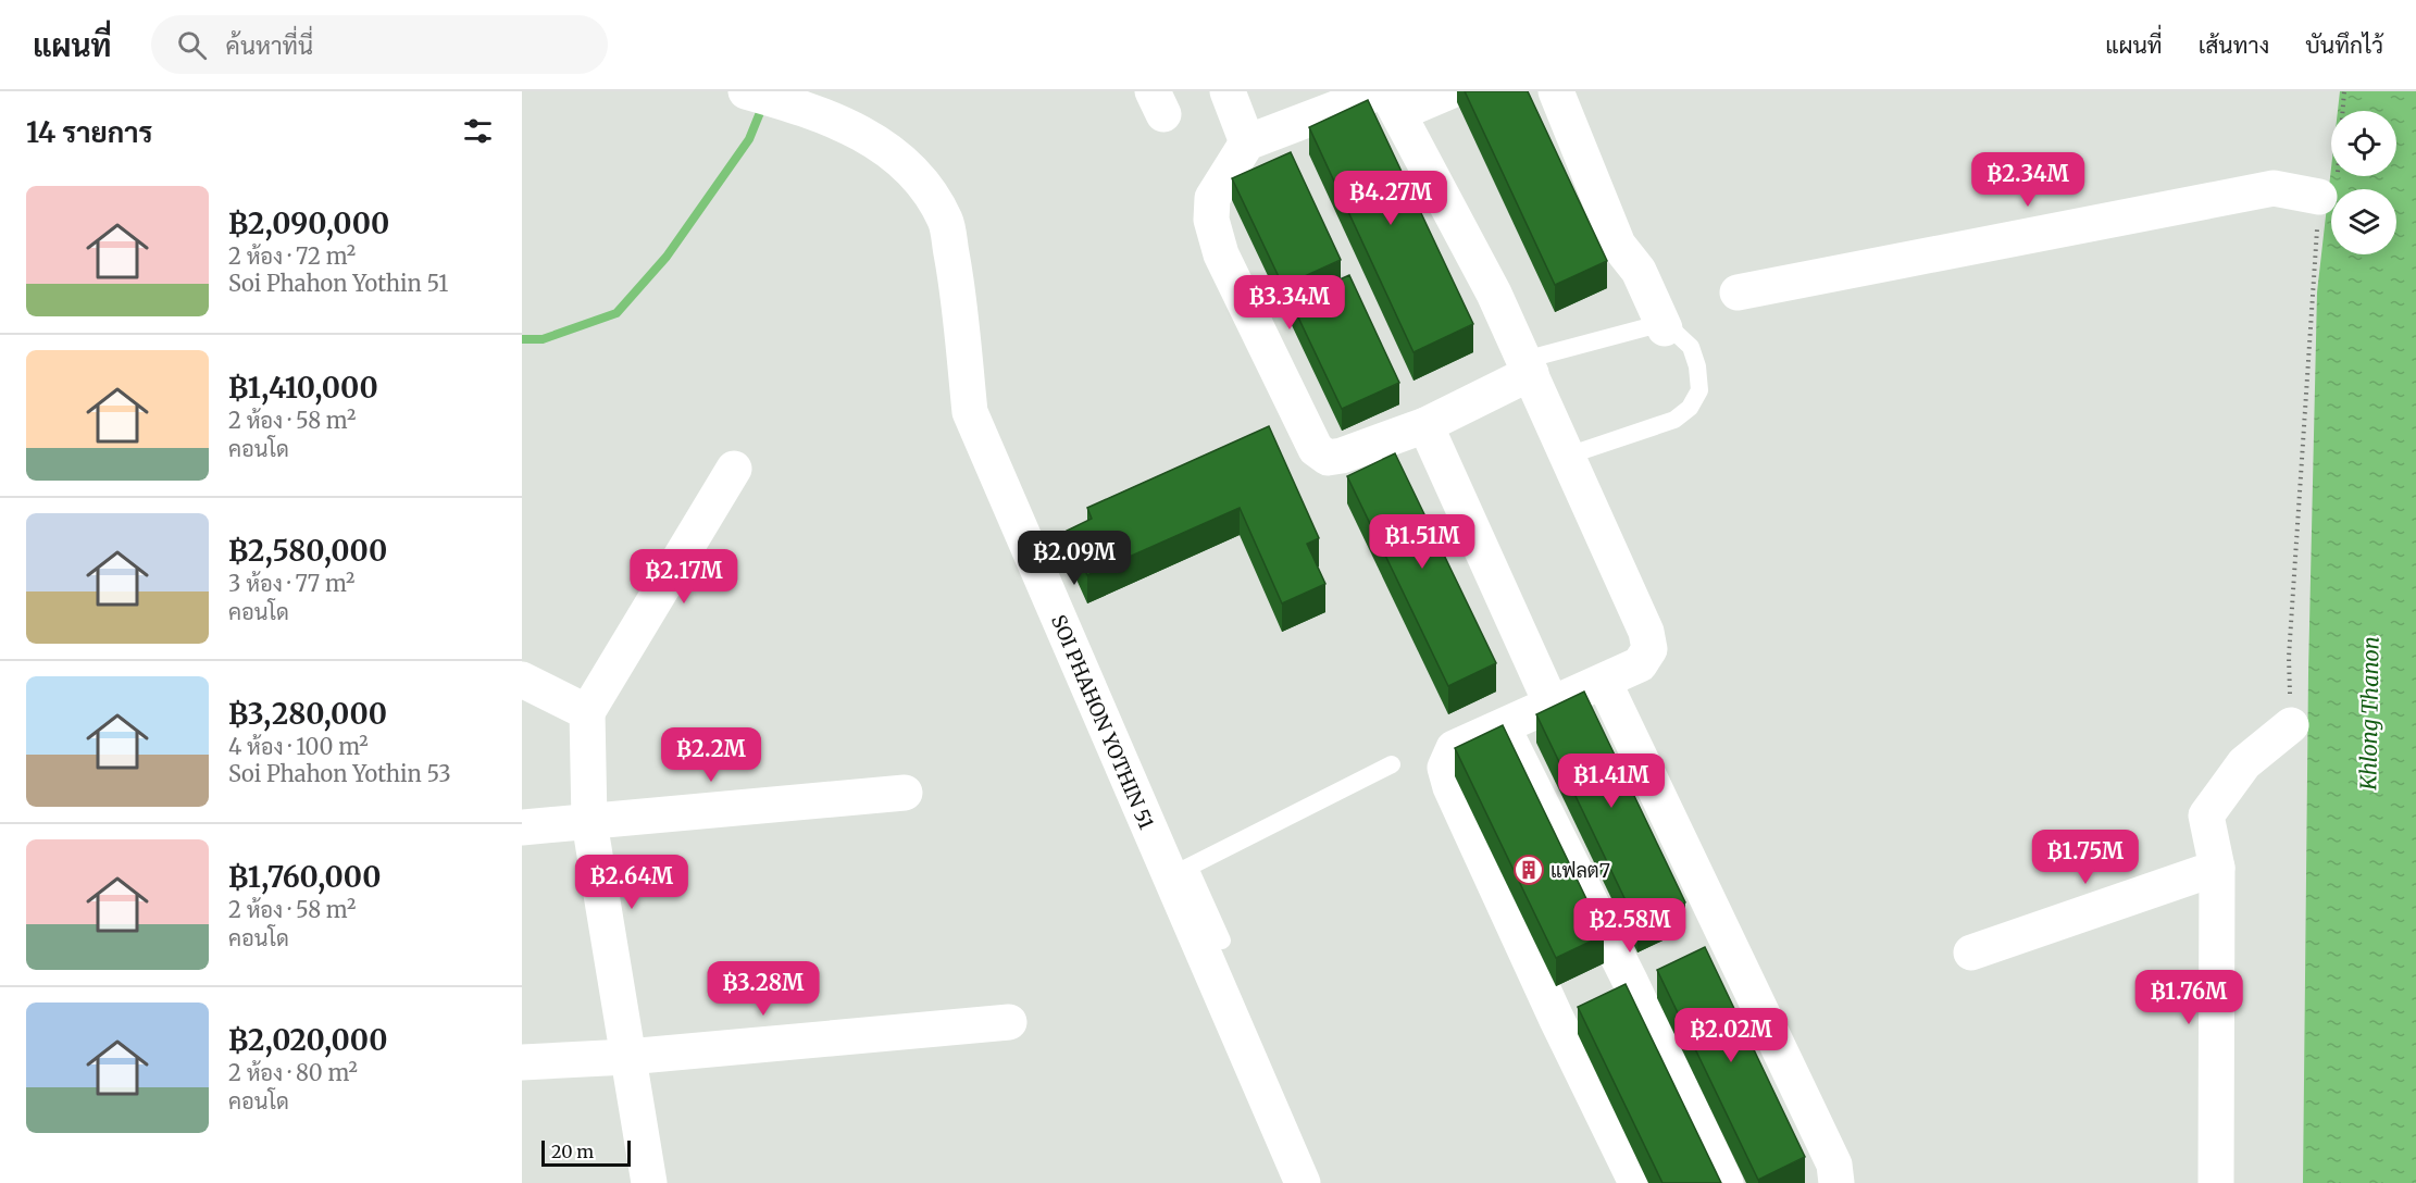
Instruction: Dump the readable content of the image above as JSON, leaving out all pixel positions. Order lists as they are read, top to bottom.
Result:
{
  "streets": {
    "street": ["SOI PHAHON YOTHIN 51"]
  },
  "water": ["Khlong Thanon"],
  "places": {
    "building": ["แฟลต7"]
  },
  "scale_bar": "20 m",
  "page": {
    "header": "แผนที่",
    "search": "ค้นหาที่นี่",
    "nav": ["แผนที่", "เส้นทาง", "บันทึกไว้"],
    "heading": "14 รายการ",
    "price": [
      "฿2.34M",
      "฿4.27M",
      "฿3.34M",
      "฿1.51M",
      "฿2.09M",
      "฿2.17M",
      "฿2.2M",
      "฿1.41M",
      "฿1.75M",
      "฿2.64M",
      "฿2.58M",
      "฿3.28M",
      "฿1.76M",
      "฿2.02M"
    ],
    "list": [
      {
        "name": "฿2,090,000",
        "note": "2 ห้อง · 72 m² · Soi Phahon Yothin 51"
      },
      {
        "name": "฿1,410,000",
        "note": "2 ห้อง · 58 m² · คอนโด"
      },
      {
        "name": "฿2,580,000",
        "note": "3 ห้อง · 77 m² · คอนโด"
      },
      {
        "name": "฿3,280,000",
        "note": "4 ห้อง · 100 m² · Soi Phahon Yothin 53"
      },
      {
        "name": "฿1,760,000",
        "note": "2 ห้อง · 58 m² · คอนโด"
      },
      {
        "name": "฿2,020,000",
        "note": "2 ห้อง · 80 m² · คอนโด"
      }
    ],
    "scale": "20 m"
  }
}
